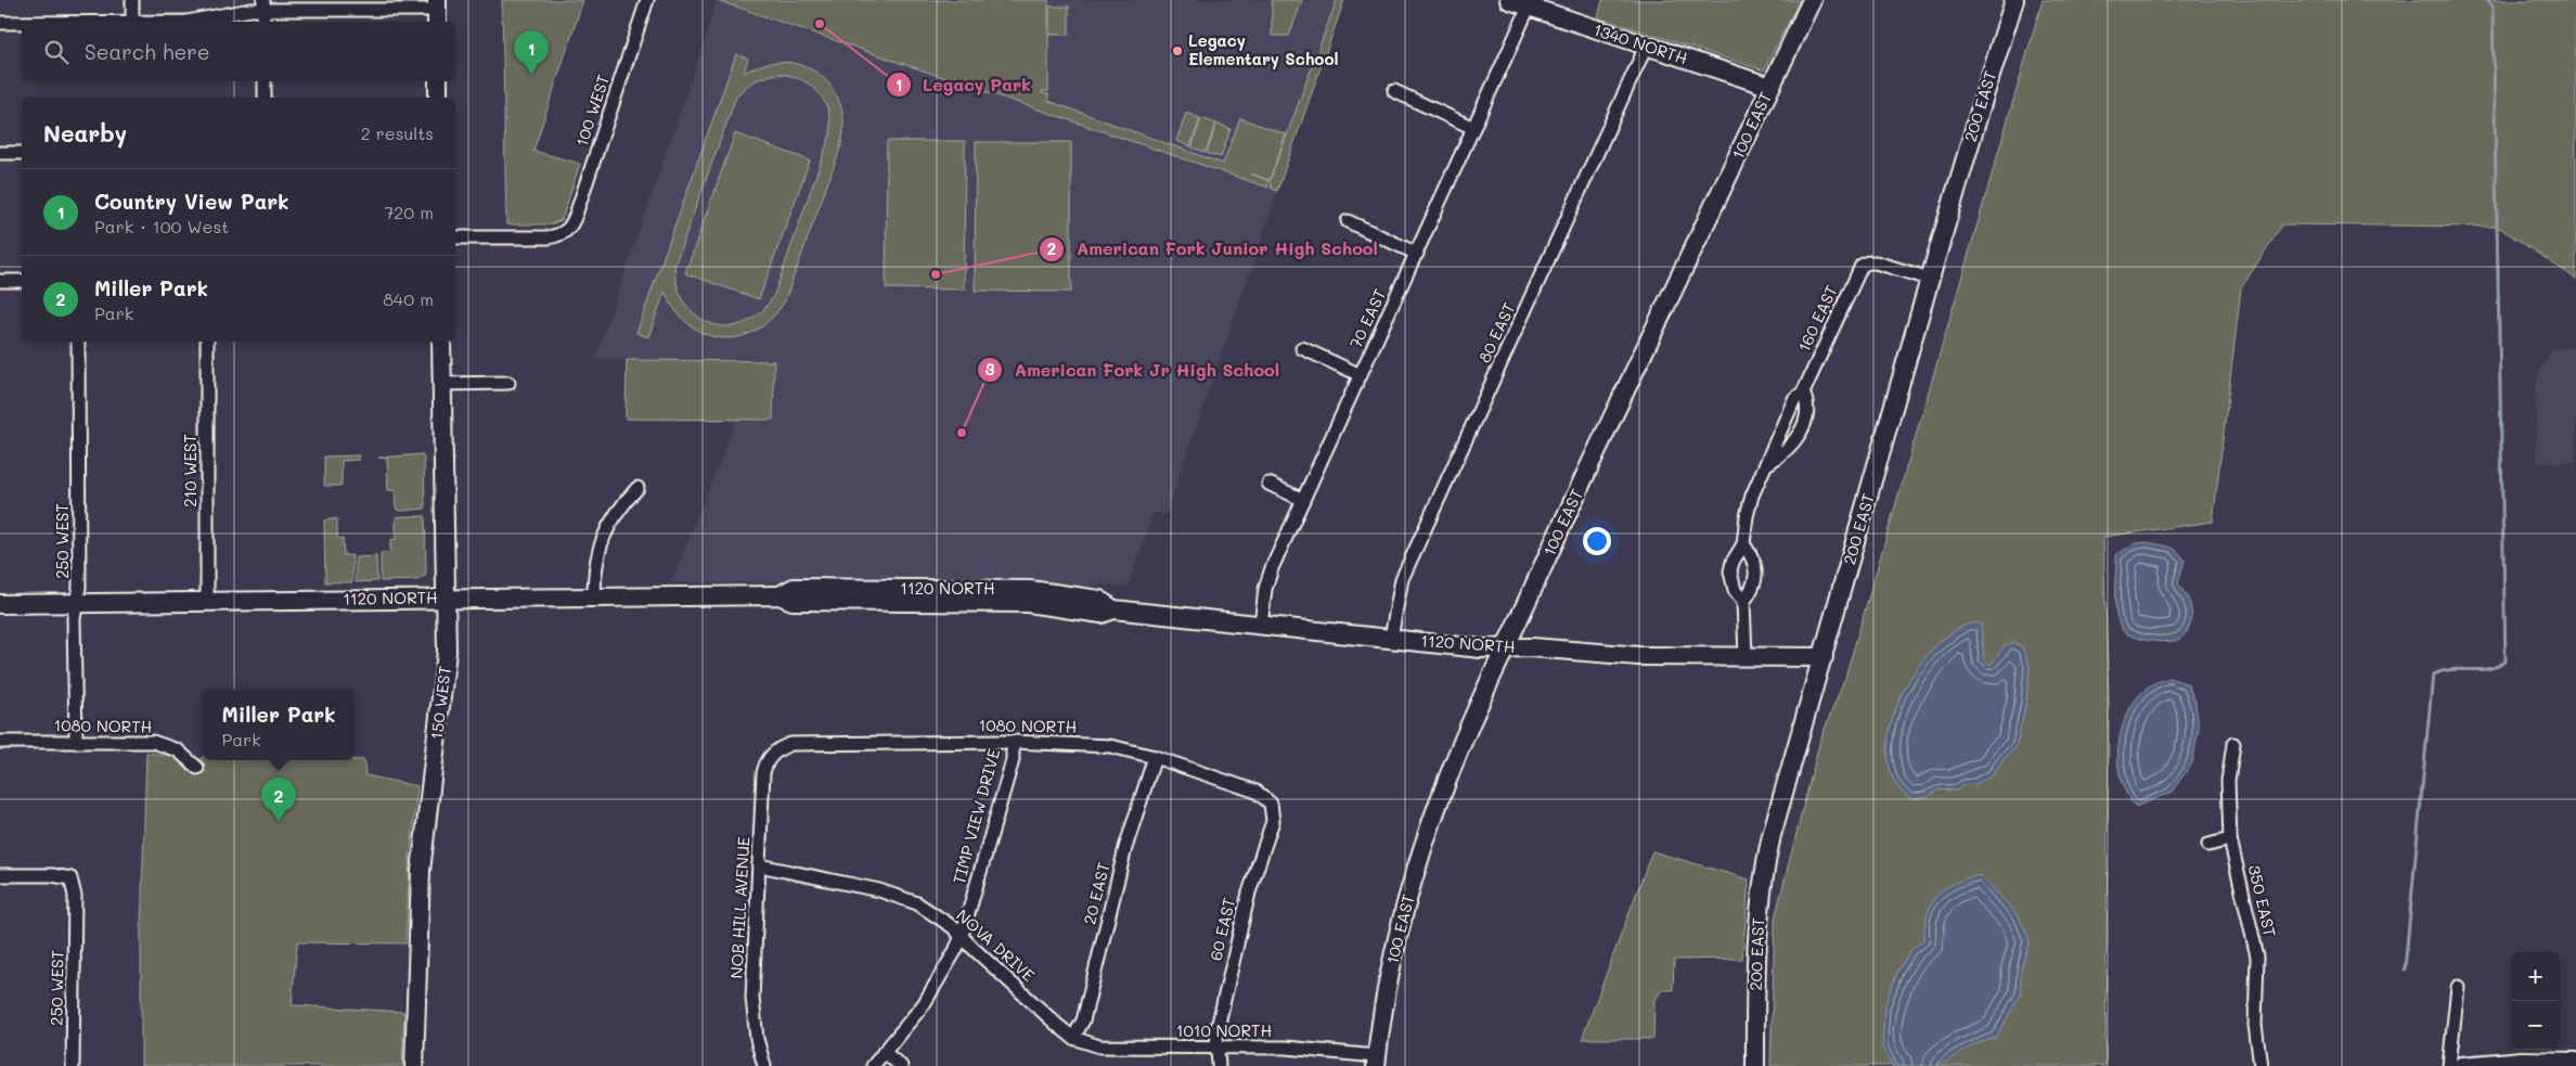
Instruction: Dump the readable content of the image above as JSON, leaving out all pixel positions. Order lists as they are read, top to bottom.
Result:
{
  "streets": {
    "street": [
      "1340 NORTH",
      "200 EAST",
      "100 WEST",
      "100 EAST",
      "70 EAST",
      "160 EAST",
      "80 EAST",
      "210 WEST",
      "250 WEST",
      "1120 NORTH",
      "150 WEST",
      "1080 NORTH",
      "TIMP VIEW DRIVE",
      "20 EAST",
      "350 EAST",
      "NOB HILL AVENUE",
      "60 EAST",
      "NOVA DRIVE",
      "1010 NORTH"
    ]
  },
  "crossings": [
    ["1340 NORTH", "100 EAST"],
    ["1340 NORTH", "70 EAST"],
    ["1340 NORTH", "80 EAST"],
    ["200 EAST", "160 EAST"],
    ["200 EAST", "1120 NORTH"],
    ["100 EAST", "1120 NORTH"],
    ["100 EAST", "1010 NORTH"],
    ["70 EAST", "1120 NORTH"],
    ["160 EAST", "1120 NORTH"],
    ["80 EAST", "1120 NORTH"],
    ["210 WEST", "1120 NORTH"],
    ["250 WEST", "1120 NORTH"],
    ["250 WEST", "1080 NORTH"],
    ["1120 NORTH", "150 WEST"],
    ["1080 NORTH", "TIMP VIEW DRIVE"],
    ["1080 NORTH", "20 EAST"],
    ["1080 NORTH", "NOB HILL AVENUE"],
    ["1080 NORTH", "60 EAST"],
    ["TIMP VIEW DRIVE", "NOVA DRIVE"],
    ["20 EAST", "NOVA DRIVE"],
    ["20 EAST", "1010 NORTH"],
    ["NOB HILL AVENUE", "NOVA DRIVE"],
    ["60 EAST", "1010 NORTH"],
    ["NOVA DRIVE", "1010 NORTH"]
  ],
  "places": [
    "Legacy Park",
    "Legacy Elementary School",
    "American Fork Junior High School",
    "American Fork Jr High School"
  ],
  "page": {
    "search": "Search here",
    "pins": ["1", "2"],
    "heading": ["Nearby", "2 results"],
    "list": [
      {
        "mark": "1",
        "name": "Country View Park",
        "note": "Park · 100 West",
        "value": "720 m"
      },
      {
        "mark": "2",
        "name": "Miller Park",
        "note": "Park",
        "value": "840 m"
      }
    ],
    "popup": ["Miller Park", "Park"],
    "map_buttons": ["+", "−"]
  }
}
